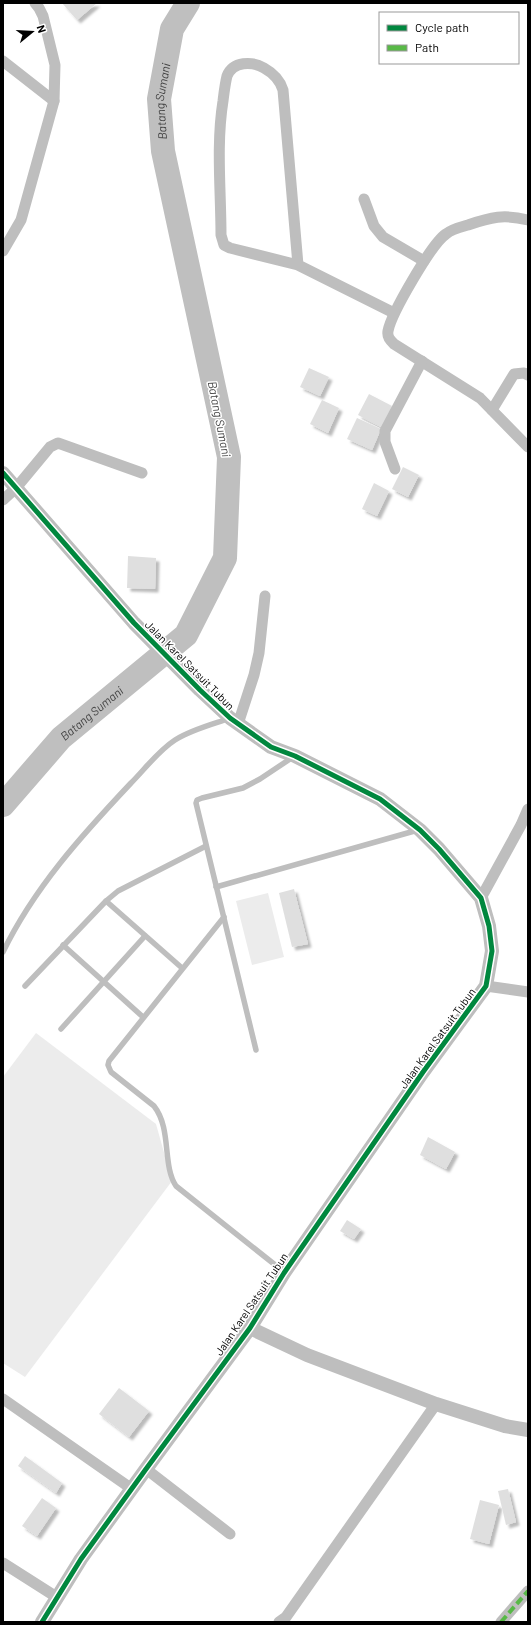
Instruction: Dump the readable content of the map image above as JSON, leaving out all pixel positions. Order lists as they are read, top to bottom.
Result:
{
  "streets": {
    "street": ["Jalan Karel Satsuit Tubun"]
  },
  "water": ["Batang Sumani"],
  "legend": ["Cycle path", "Path"],
  "north": "right"
}
